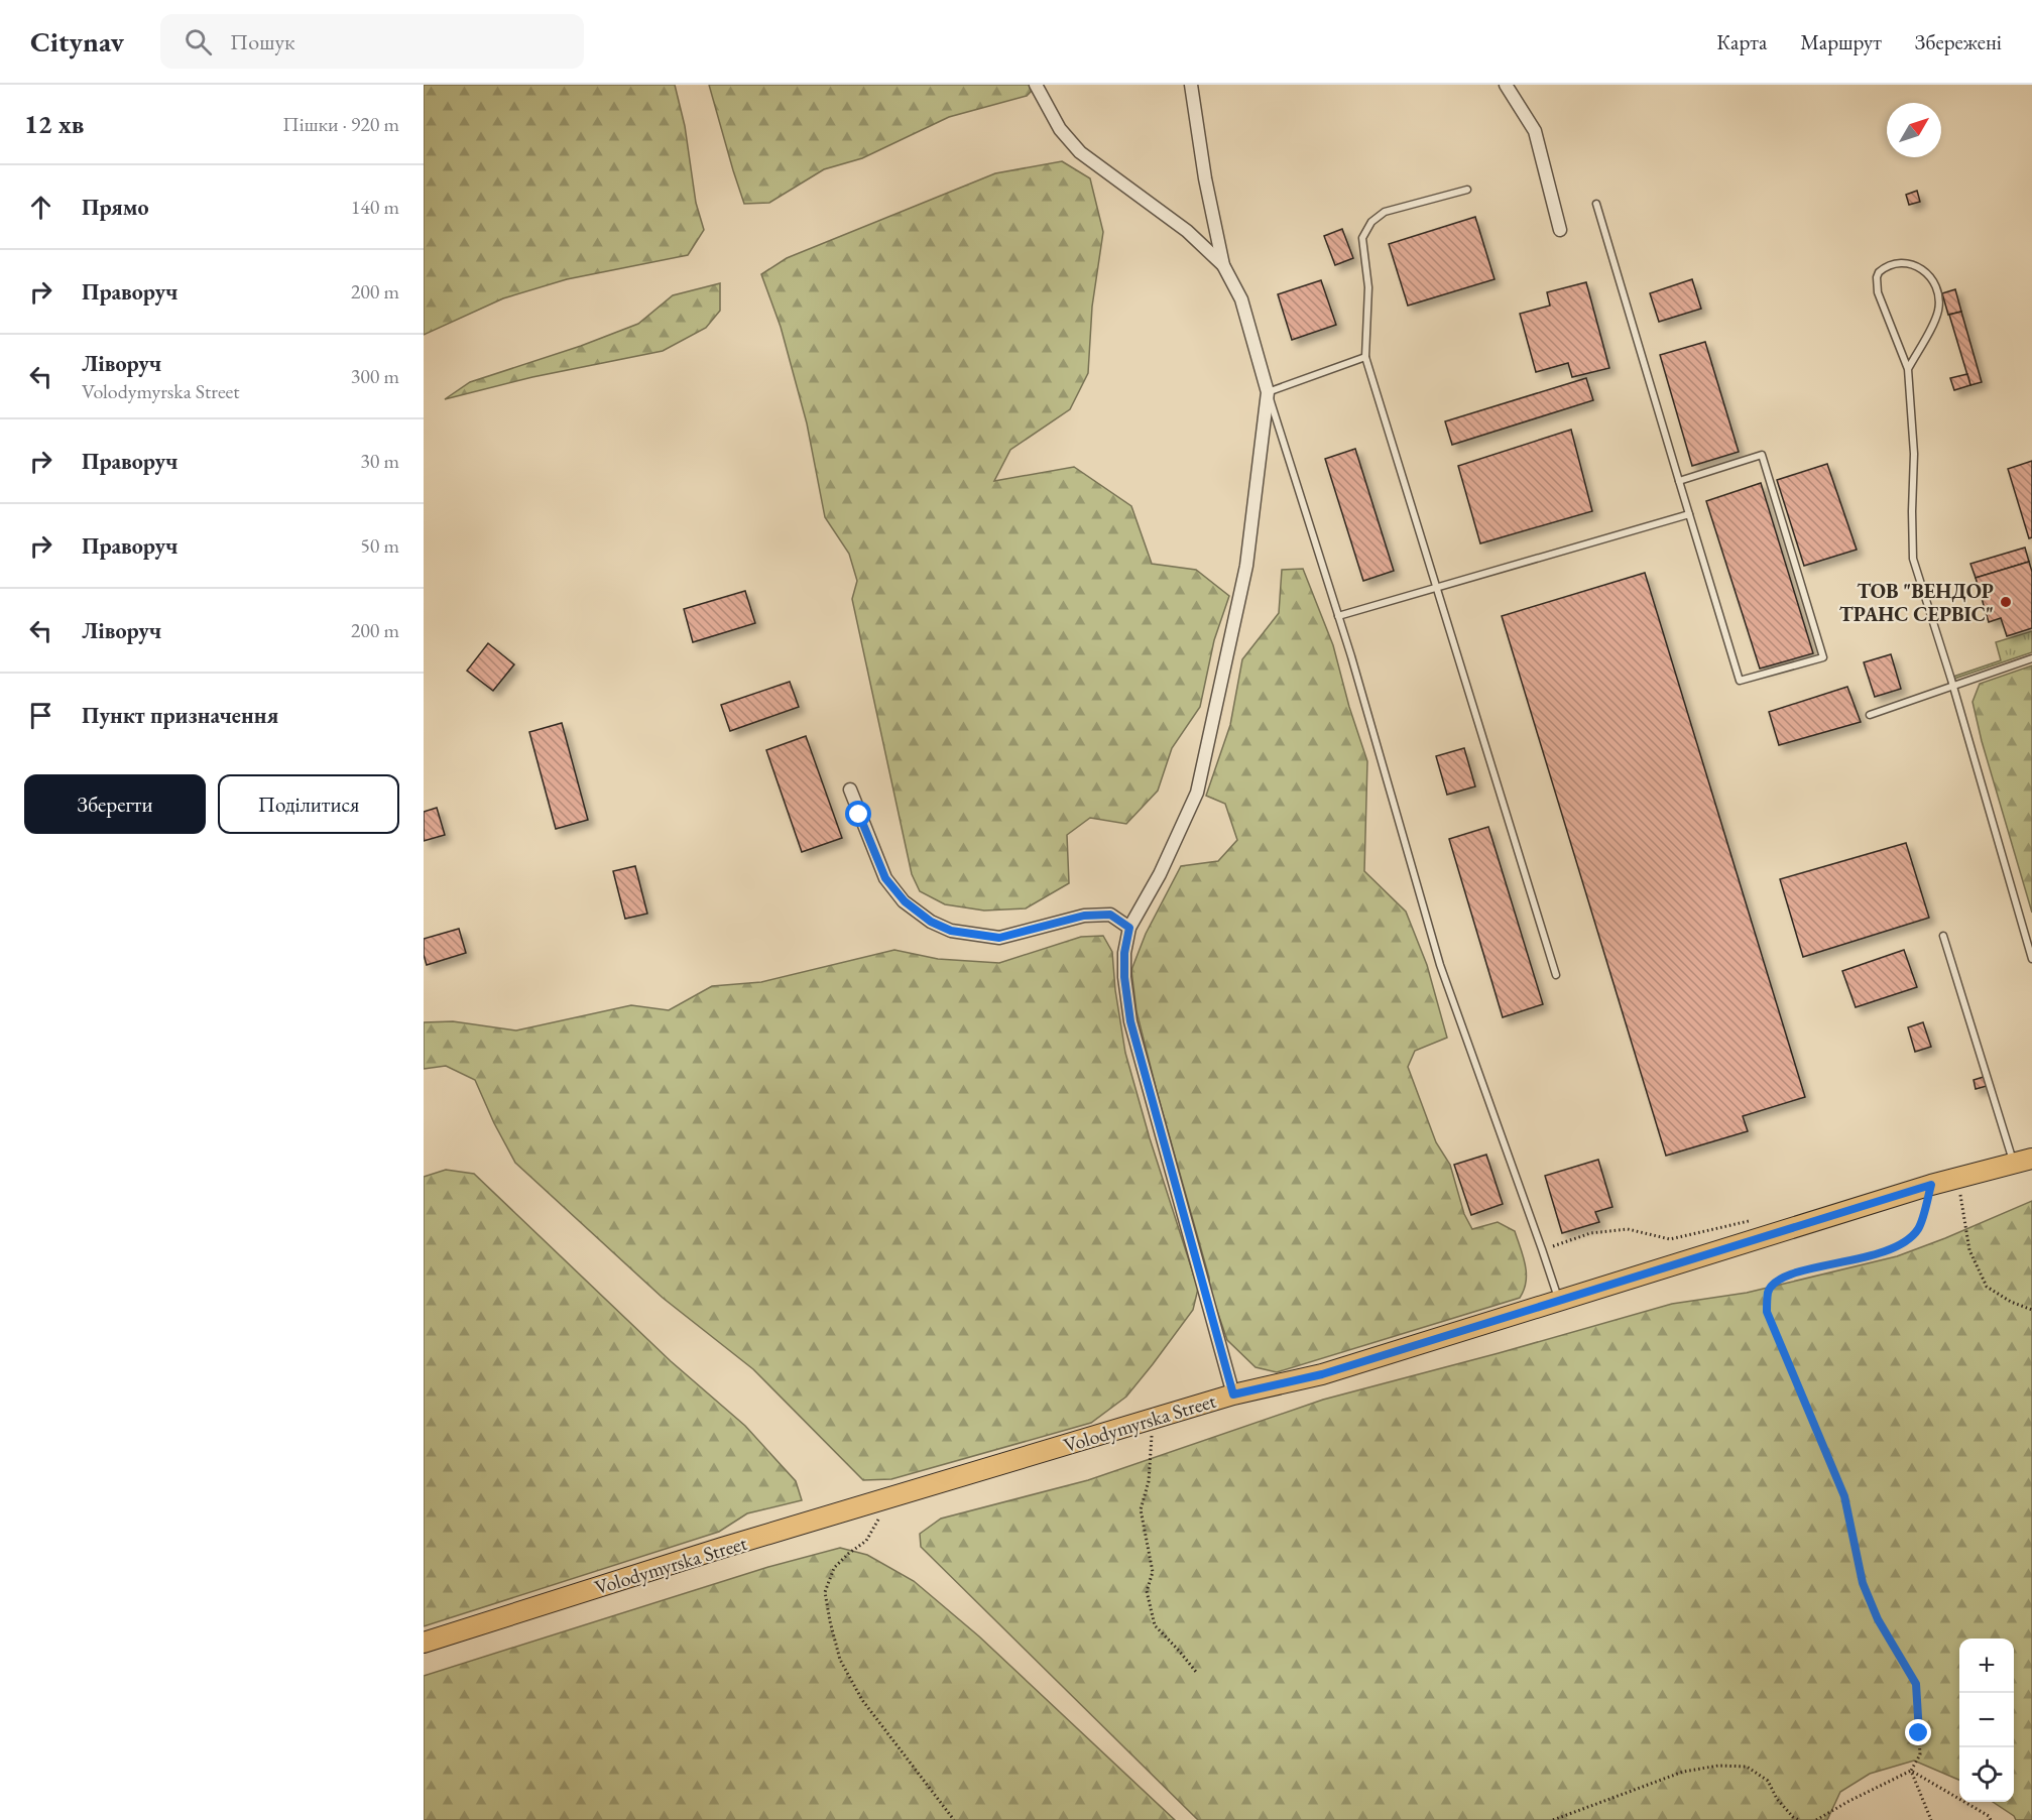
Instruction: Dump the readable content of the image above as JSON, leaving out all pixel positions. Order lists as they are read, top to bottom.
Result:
{
  "streets": {
    "main road": ["Volodymyrska Street"]
  },
  "places": ["ТОВ \"ВЕНДОР ТРАНС СЕРВІС\""],
  "north": "top right",
  "page": {
    "header": "Citynav",
    "search": "Пошук",
    "nav": ["Карта", "Маршрут", "Збережені"],
    "heading": ["12 хв", "Пішки · 920 m"],
    "list": [
      ["Прямо", "140 m"],
      ["Праворуч", "200 m"],
      ["Ліворуч", "Volodymyrska Street", "300 m"],
      ["Праворуч", "30 m"],
      ["Праворуч", "50 m"],
      ["Ліворуч", "200 m"],
      "Пункт призначення"
    ],
    "buttons": ["Зберегти", "Поділитися"],
    "map_buttons": ["+", "−"]
  }
}
